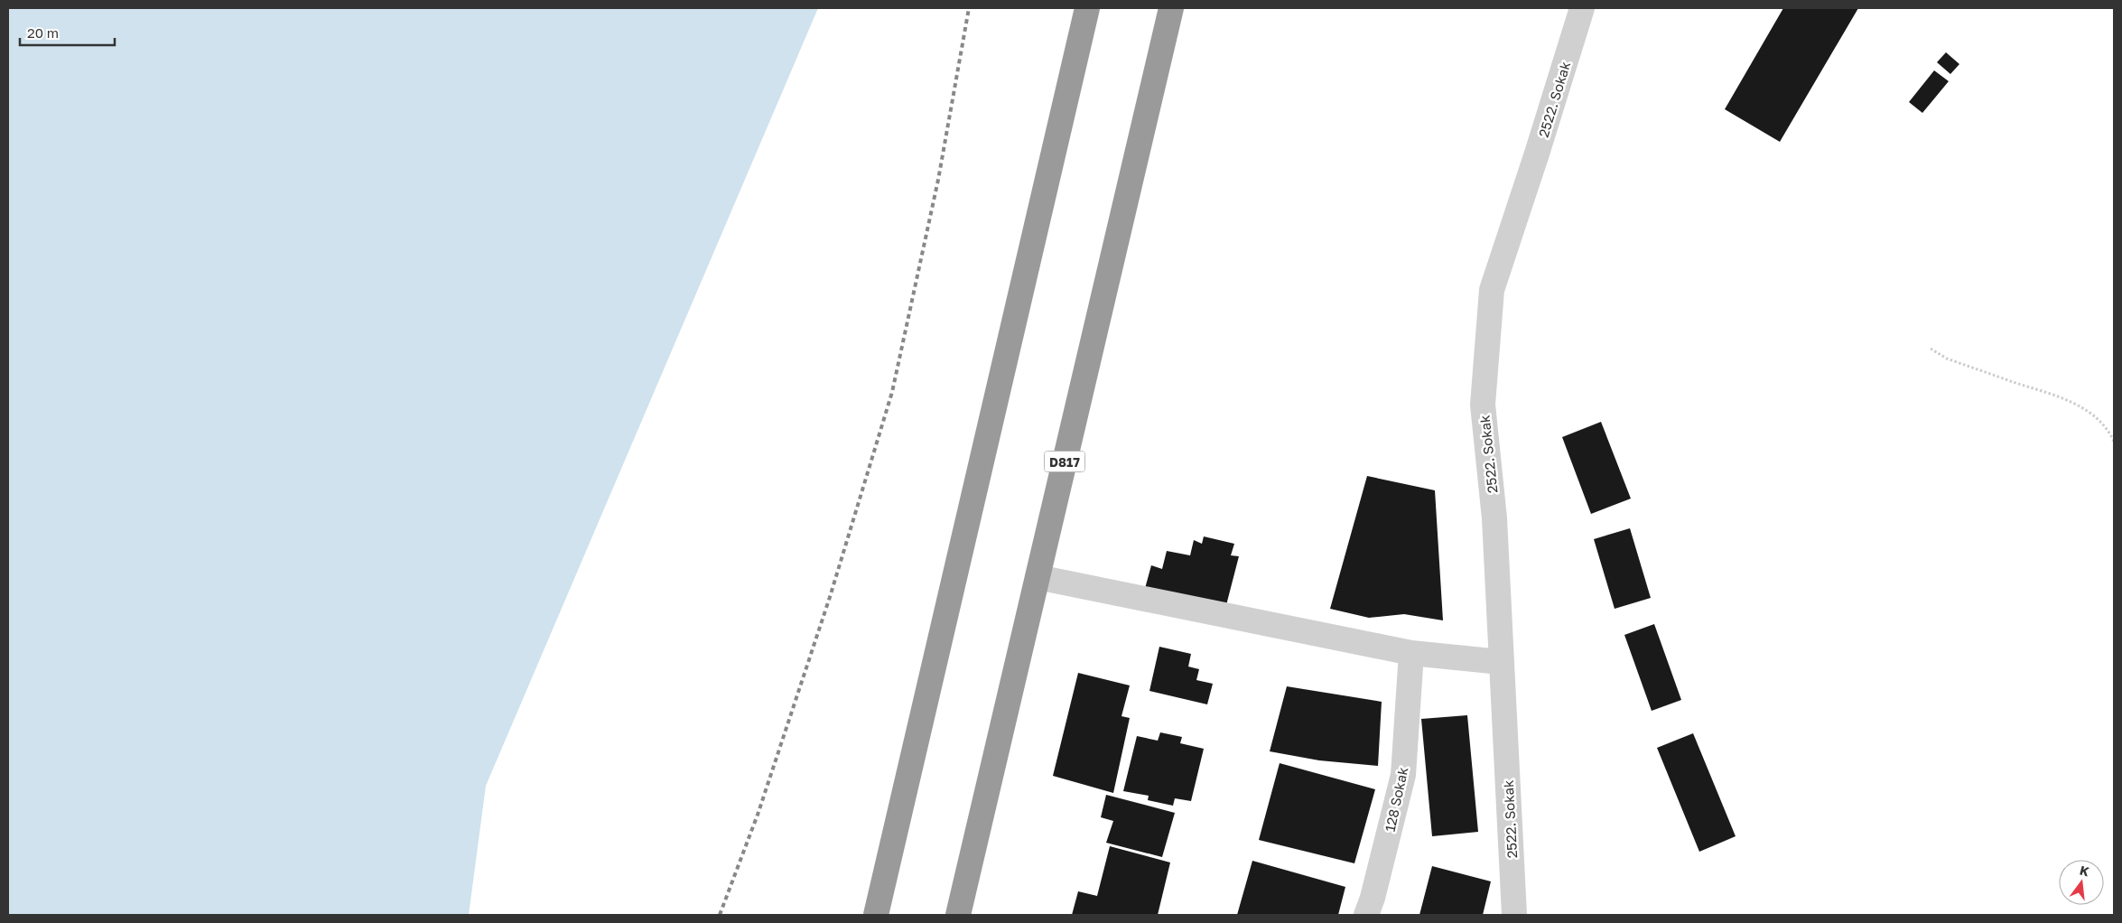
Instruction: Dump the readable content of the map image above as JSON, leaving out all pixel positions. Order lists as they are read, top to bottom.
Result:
{
  "streets": {
    "highway": ["D817"],
    "street": ["2522. Sokak", "128 Sokak"]
  },
  "scale_bar": "20 m",
  "north": "top"
}
